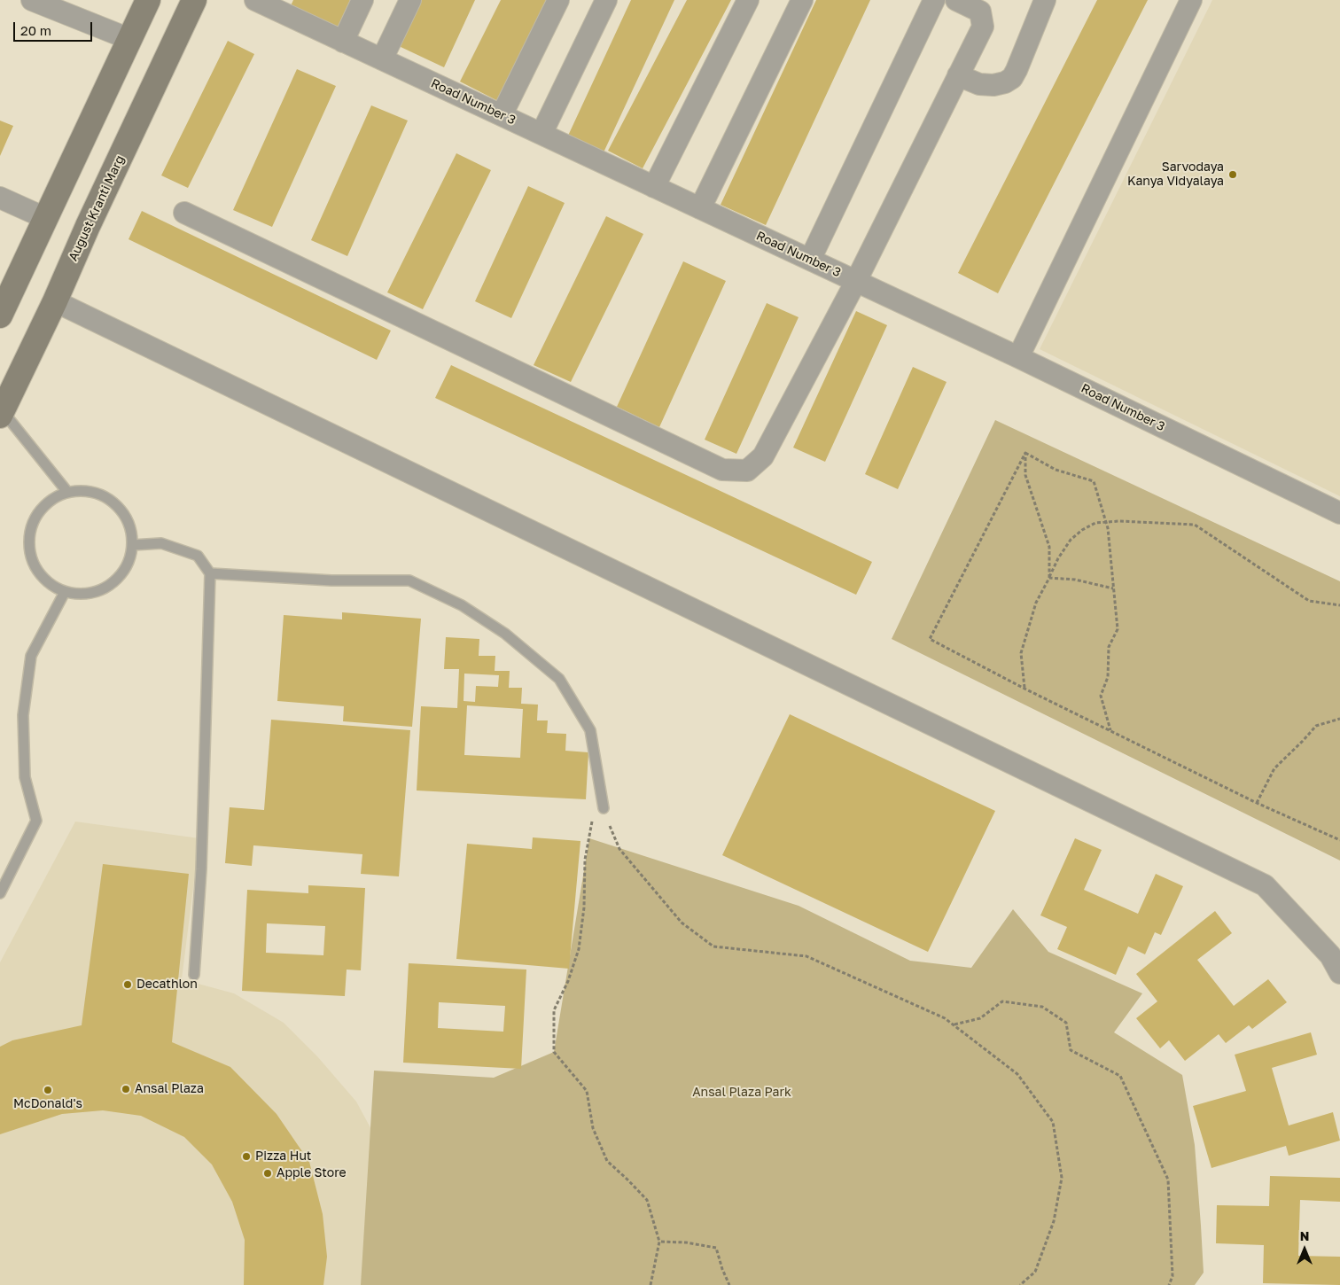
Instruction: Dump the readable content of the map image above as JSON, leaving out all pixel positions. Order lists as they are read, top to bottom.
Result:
{
  "streets": {
    "main road": ["August Kranti Marg"],
    "street": ["Road Number 3"]
  },
  "parks": ["Ansal Plaza Park"],
  "places": [
    "Sarvodaya Kanya Vidyalaya",
    "Decathlon",
    "Ansal Plaza",
    "McDonald's",
    "Pizza Hut",
    "Apple Store"
  ],
  "scale_bar": "20 m",
  "north": "top"
}
